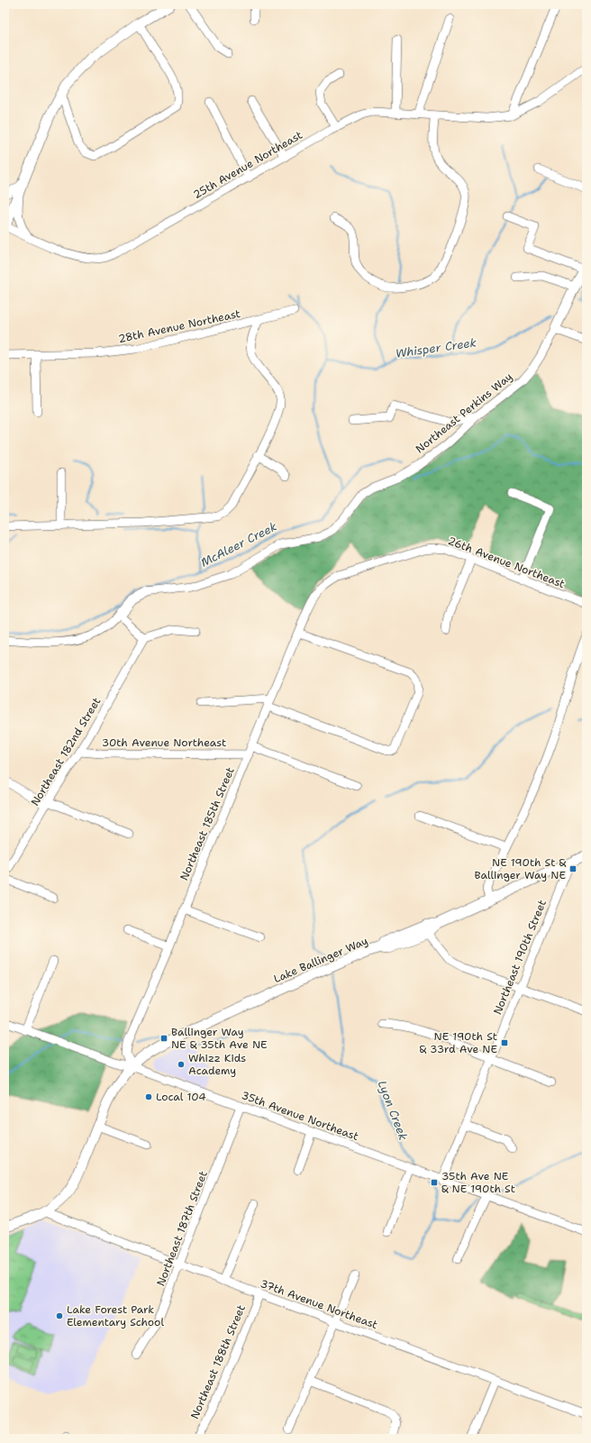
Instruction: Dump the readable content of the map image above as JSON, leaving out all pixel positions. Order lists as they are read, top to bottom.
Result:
{
  "streets": {
    "main road": ["Northeast Perkins Way", "Lake Ballinger Way"],
    "street": [
      "25th Avenue Northeast",
      "28th Avenue Northeast",
      "26th Avenue Northeast",
      "30th Avenue Northeast",
      "Northeast 182nd Street",
      "Northeast 185th Street",
      "Northeast 190th Street",
      "35th Avenue Northeast",
      "Northeast 187th Street",
      "37th Avenue Northeast",
      "Northeast 188th Street"
    ]
  },
  "crossings": [
    ["26th Avenue Northeast", "Northeast 185th Street"],
    ["30th Avenue Northeast", "Northeast 182nd Street"],
    ["30th Avenue Northeast", "Northeast 185th Street"],
    ["Northeast 185th Street", "35th Avenue Northeast"],
    ["Northeast 190th Street", "35th Avenue Northeast"],
    ["Lake Ballinger Way", "35th Avenue Northeast"],
    ["Lake Ballinger Way", "37th Avenue Northeast"],
    ["35th Avenue Northeast", "Northeast 187th Street"],
    ["Northeast 187th Street", "37th Avenue Northeast"],
    ["37th Avenue Northeast", "Northeast 188th Street"]
  ],
  "water": ["Whisper Creek", "McAleer Creek", "Lyon Creek"],
  "places": {
    "transit": [
      "NE 190th St & Ballinger Way NE",
      "Ballinger Way NE & 35th Ave NE",
      "NE 190th St & 33rd Ave NE",
      "35th Ave NE & NE 190th St"
    ],
    "other": ["Whizz Kids Academy", "Local 104", "Lake Forest Park Elementary School"]
  }
}
